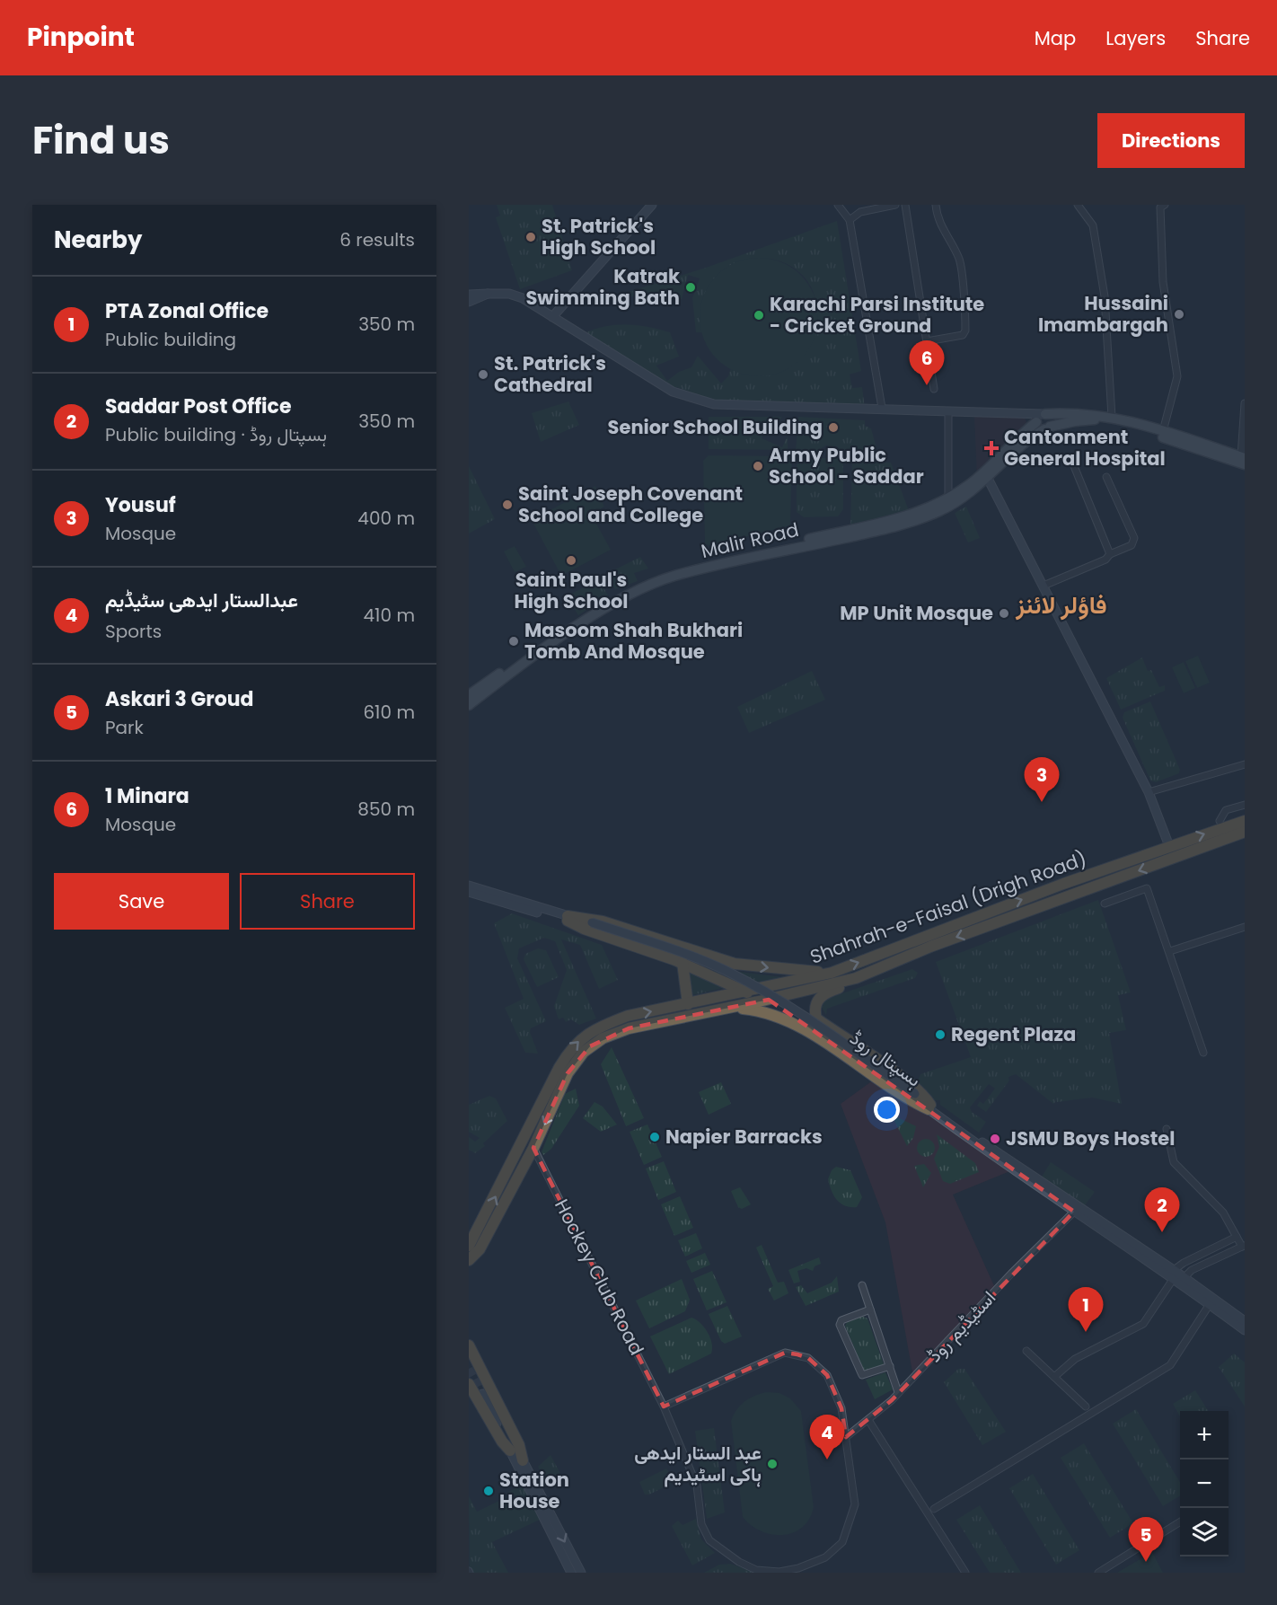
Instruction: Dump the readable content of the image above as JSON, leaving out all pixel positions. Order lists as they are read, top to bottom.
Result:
{
  "streets": {
    "highway": ["Shahrah-e-Faisal (Drigh Road)"],
    "main road": ["Malir Road", "ہسپتال روڈ"],
    "street": ["Hockey Club Road", "اسٹیڈیم روڈ"]
  },
  "crossings": [
    ["ہسپتال روڈ", "اسٹیڈیم روڈ"],
    ["Hockey Club Road", "اسٹیڈیم روڈ"]
  ],
  "districts": ["فاؤلر لائنز"],
  "places": {
    "other": [
      "St. Patrick's High School",
      "Katrak Swimming Bath",
      "Hussaini Imambargah",
      "Karachi Parsi Institute - Cricket Ground",
      "St. Patrick's Cathedral",
      "Senior School Building",
      "Army Public School - Saddar",
      "Saint Joseph Covenant School and College",
      "Saint Paul's High School",
      "MP Unit Mosque",
      "Masoom Shah Bukhari Tomb And Mosque",
      "Regent Plaza",
      "Napier Barracks",
      "JSMU Boys Hostel",
      "عبد الستار ایدھی ہاکی اسٹیدیم",
      "Station House"
    ],
    "health": ["Cantonment General Hospital"]
  },
  "page": {
    "header": "Pinpoint",
    "nav": ["Map", "Layers", "Share"],
    "title": "Find us",
    "buttons": [
      "Directions",
      ["Save", "Share"]
    ],
    "heading": ["Nearby", "6 results"],
    "list": [
      {
        "mark": "1",
        "name": "PTA Zonal Office",
        "note": "Public building",
        "value": "350 m"
      },
      {
        "mark": "2",
        "name": "Saddar Post Office",
        "note": "Public building · ہسپتال روڈ",
        "value": "350 m"
      },
      {
        "mark": "3",
        "name": "Yousuf",
        "note": "Mosque",
        "value": "400 m"
      },
      {
        "mark": "4",
        "name": "عبدالستار ایدھی سٹیڈیم",
        "note": "Sports",
        "value": "410 m"
      },
      {
        "mark": "5",
        "name": "Askari 3 Groud",
        "note": "Park",
        "value": "610 m"
      },
      {
        "mark": "6",
        "name": "1 Minara",
        "note": "Mosque",
        "value": "850 m"
      }
    ],
    "pins": [
      "6",
      "3",
      "2",
      "1",
      "4",
      "5"
    ],
    "map_buttons": ["+", "−"]
  }
}
